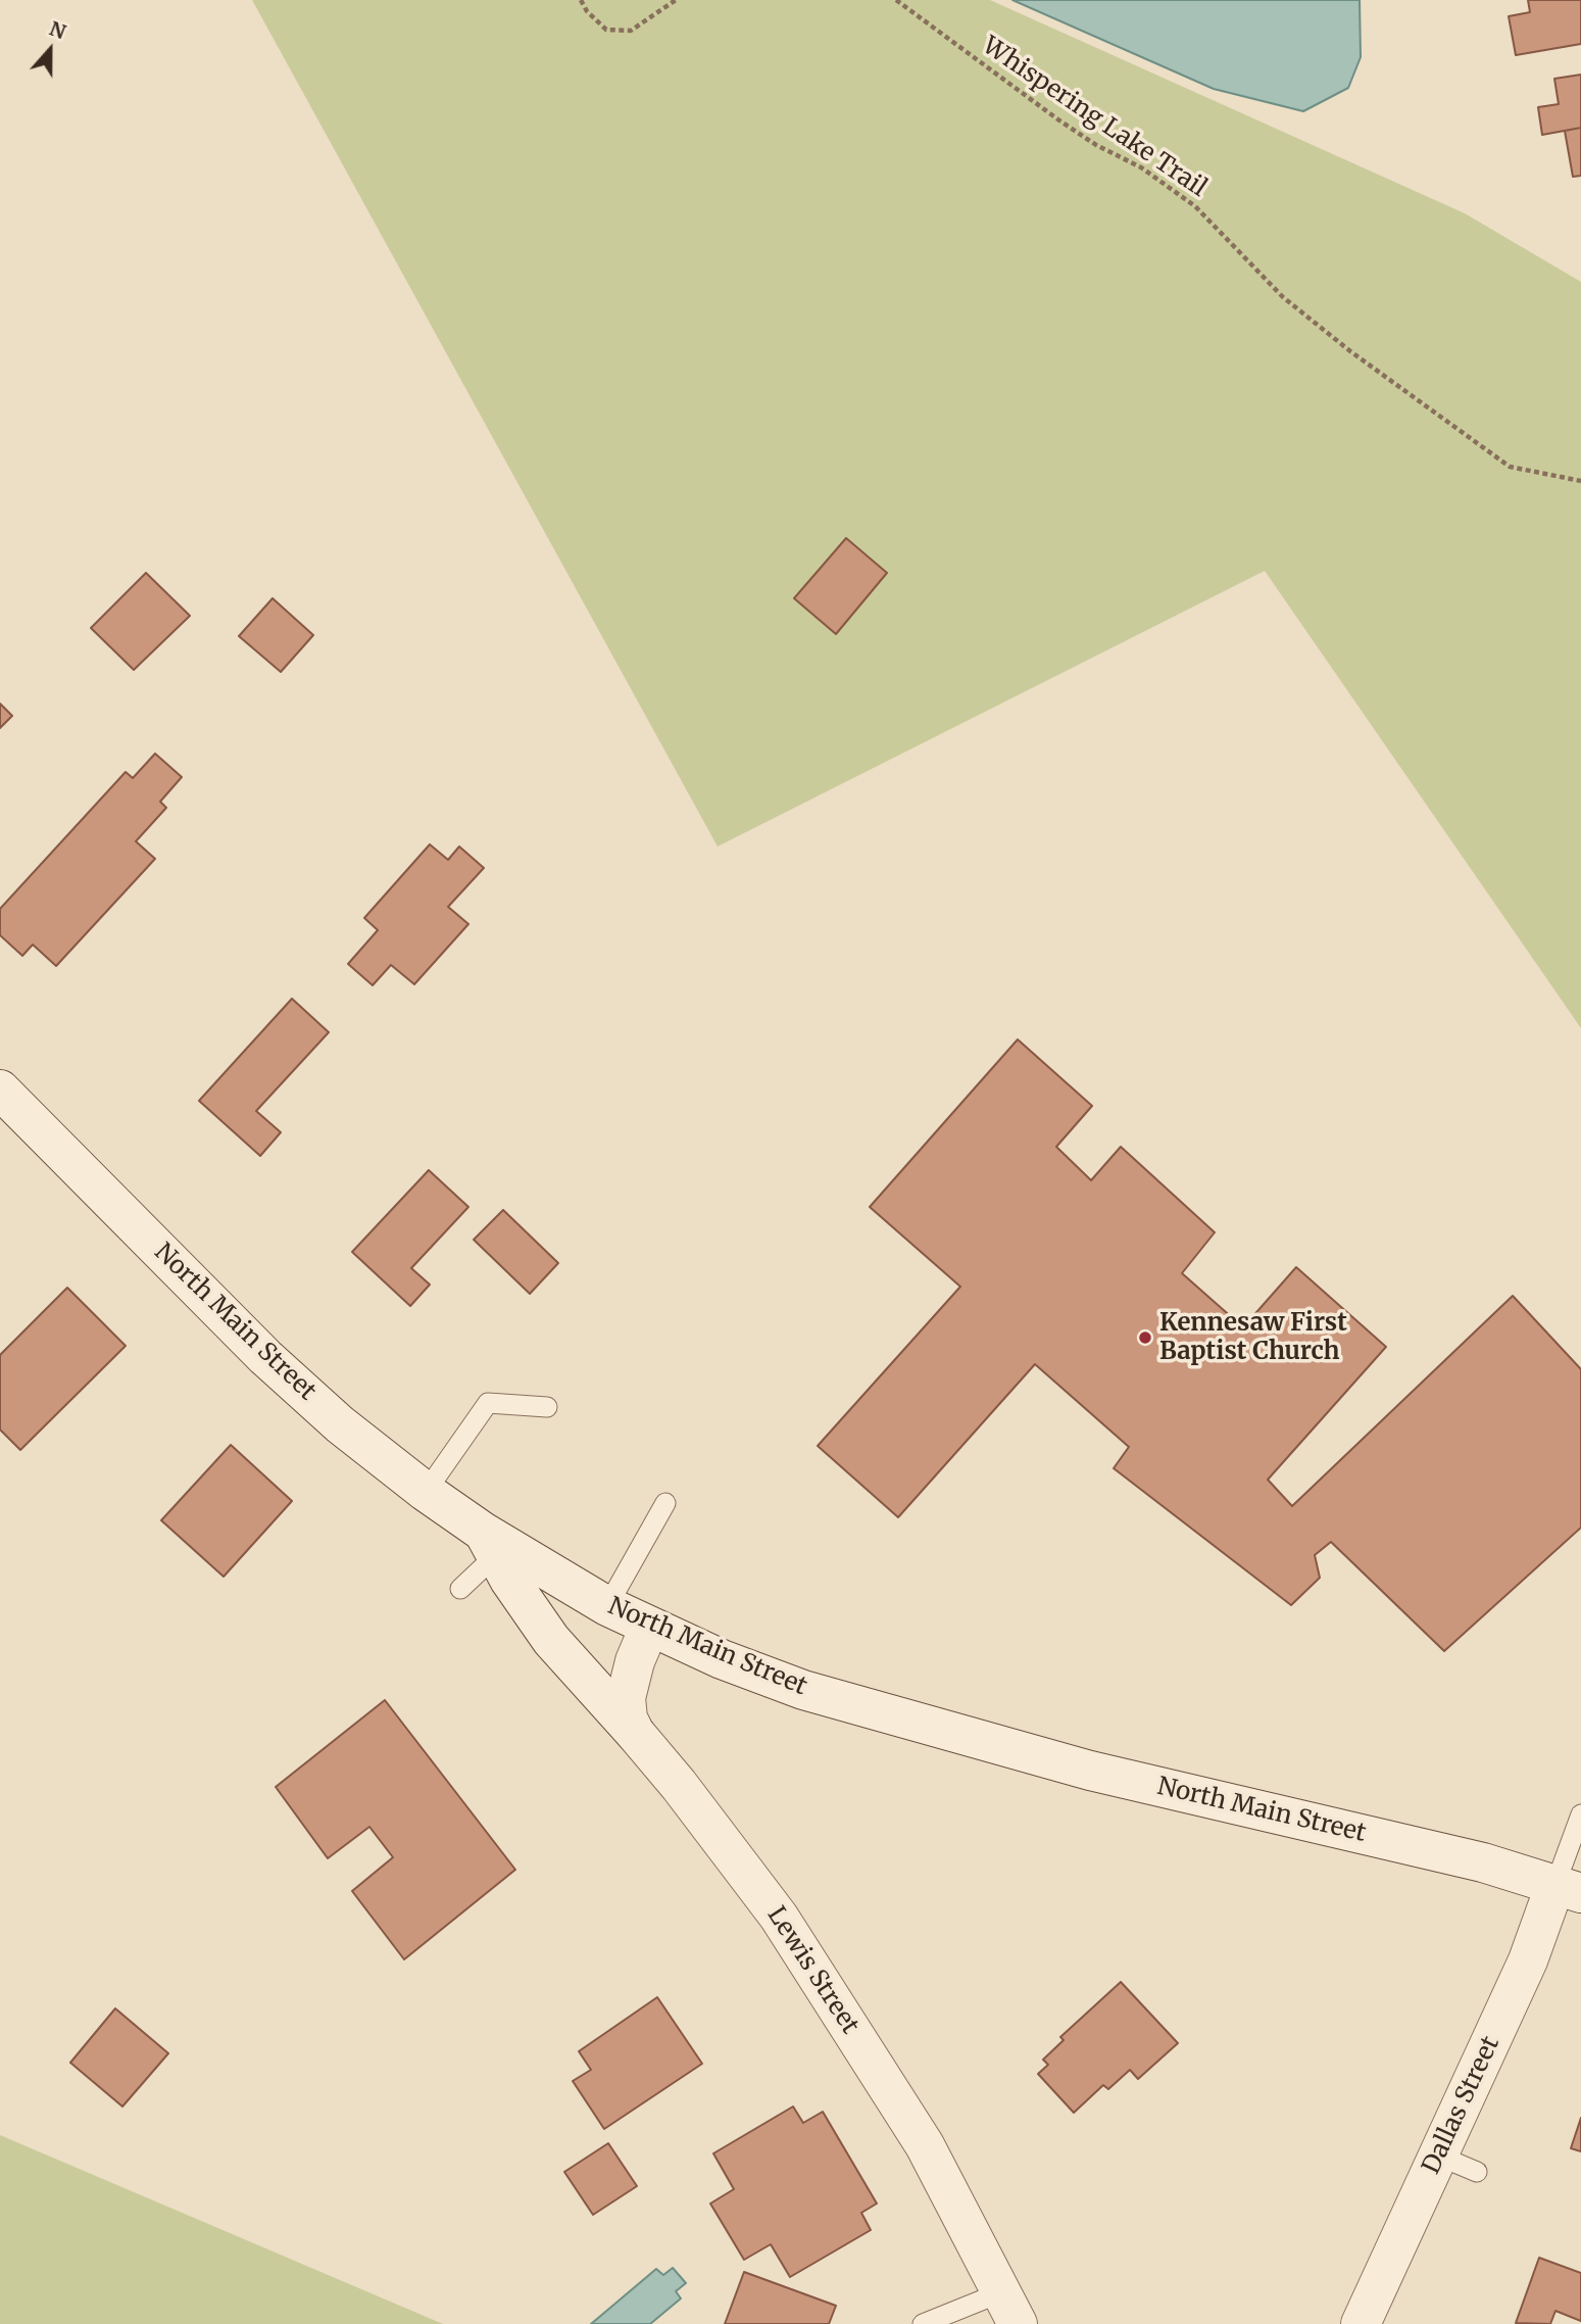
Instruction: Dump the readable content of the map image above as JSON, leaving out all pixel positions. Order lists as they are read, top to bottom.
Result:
{
  "streets": {
    "main road": ["North Main Street", "Lewis Street", "Dallas Street"],
    "path": ["Whispering Lake Trail"]
  },
  "crossings": [
    ["North Main Street", "Lewis Street"],
    ["North Main Street", "Dallas Street"]
  ],
  "places": ["Kennesaw First Baptist Church"],
  "north": "top"
}
